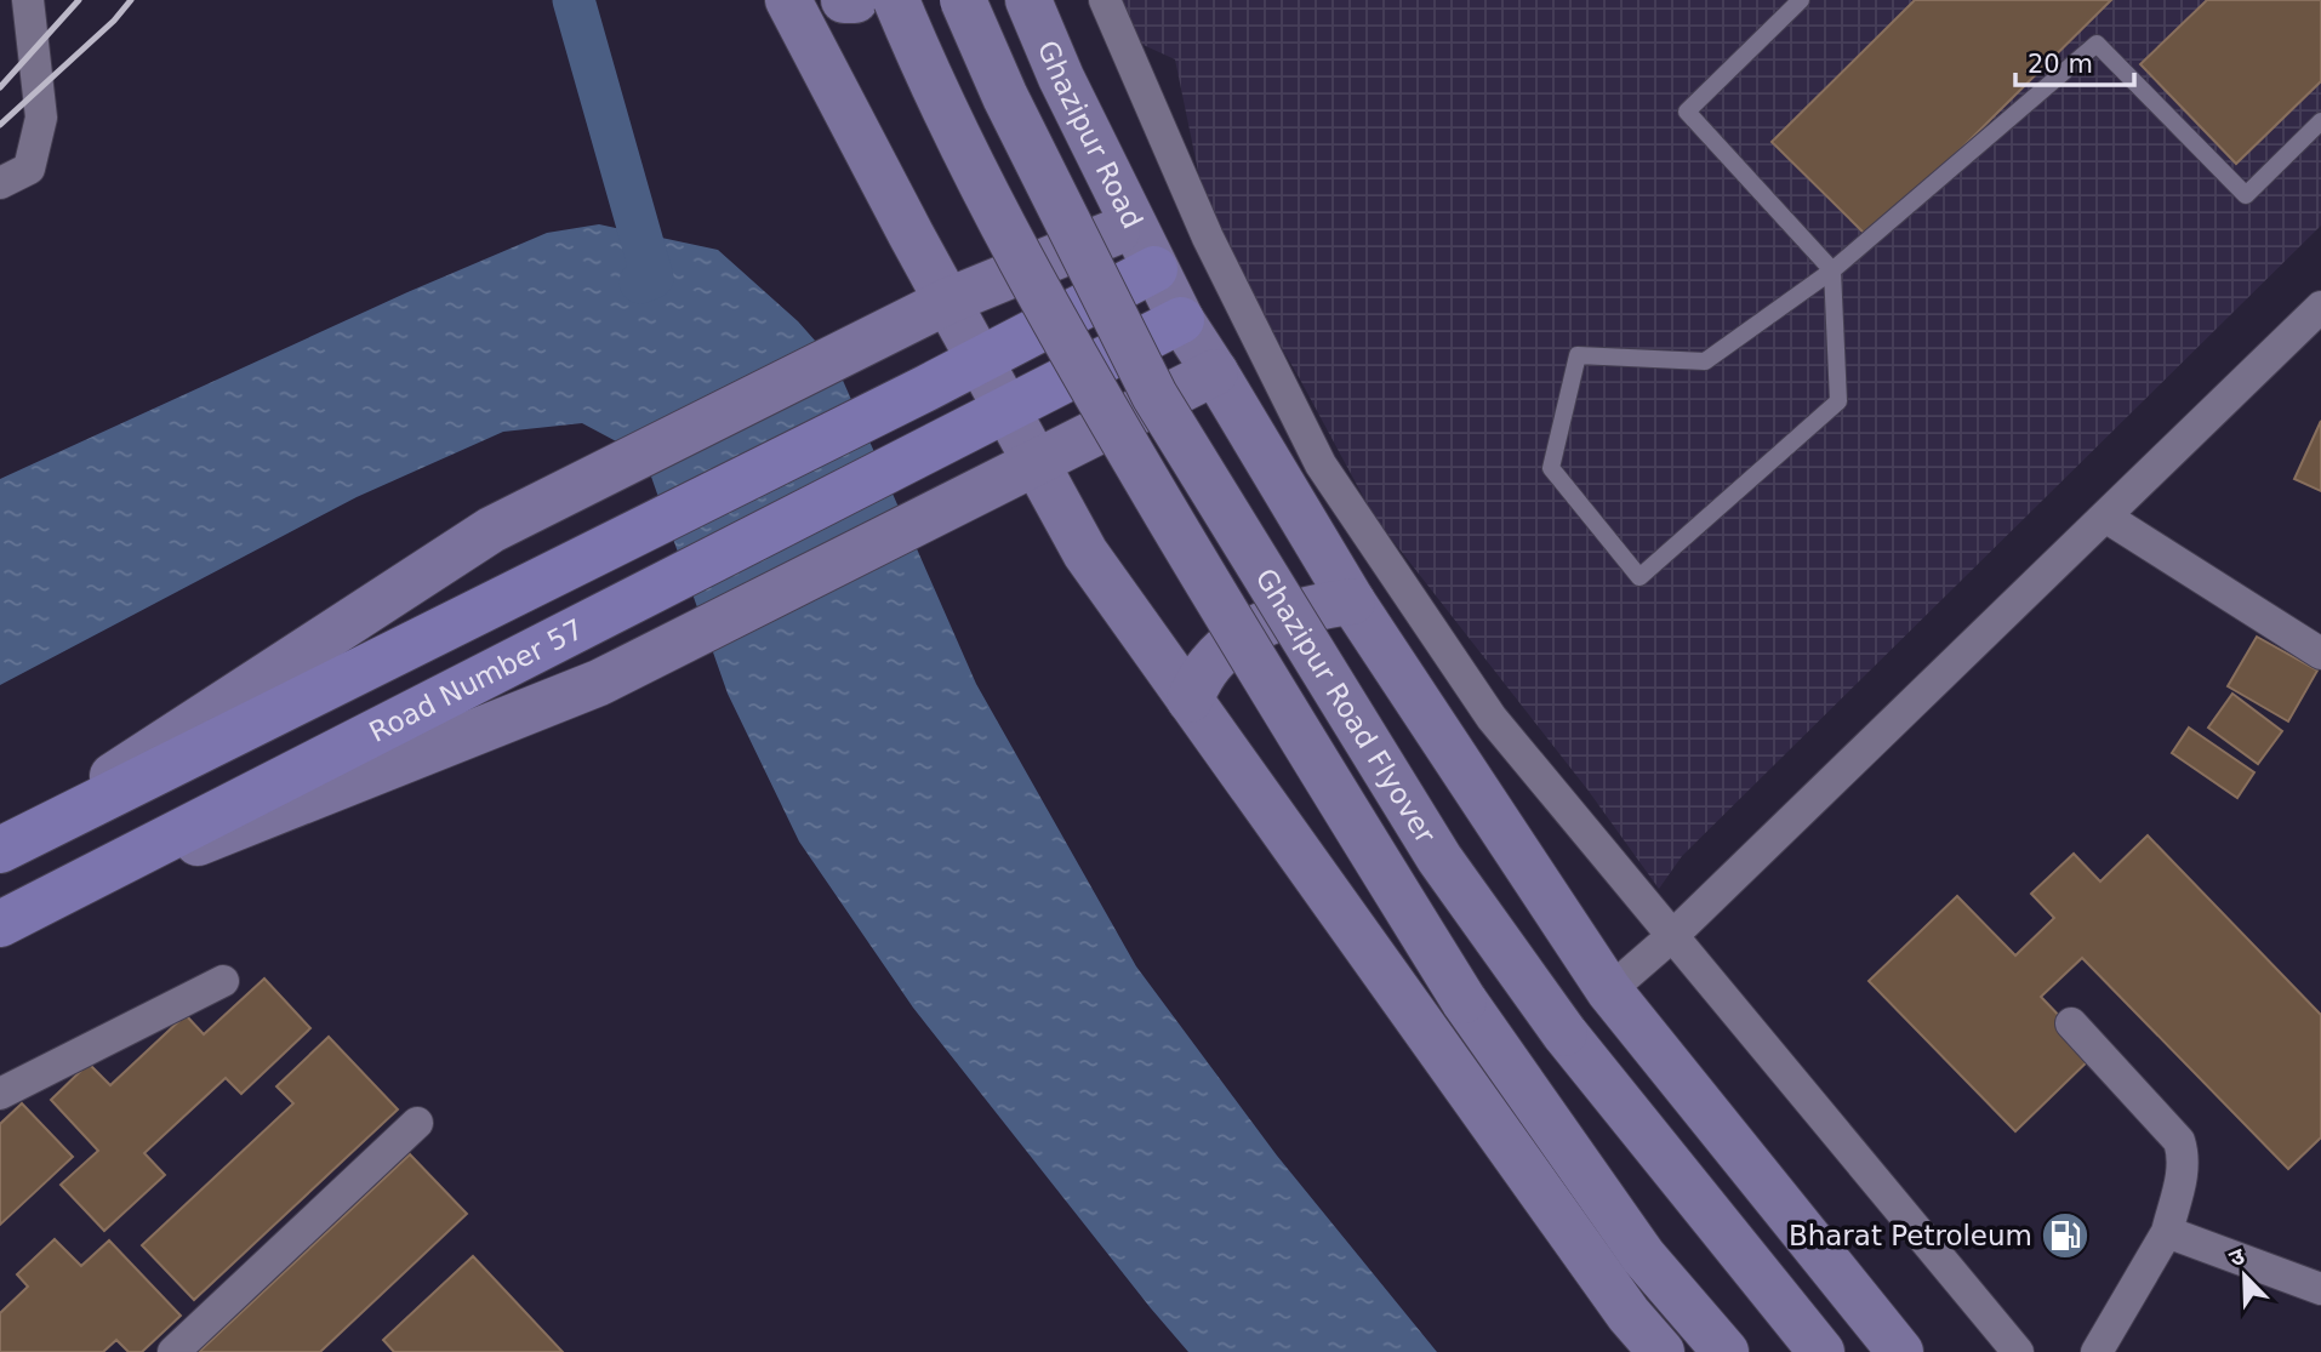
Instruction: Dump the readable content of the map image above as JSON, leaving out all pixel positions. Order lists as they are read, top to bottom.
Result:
{
  "streets": {
    "main road": ["Ghazipur Road", "Road Number 57", "Ghazipur Road Flyover"]
  },
  "crossings": [
    ["Ghazipur Road", "Road Number 57"]
  ],
  "places": {
    "fuel station": ["Bharat Petroleum"]
  },
  "scale_bar": "20 m",
  "north": "top left"
}
